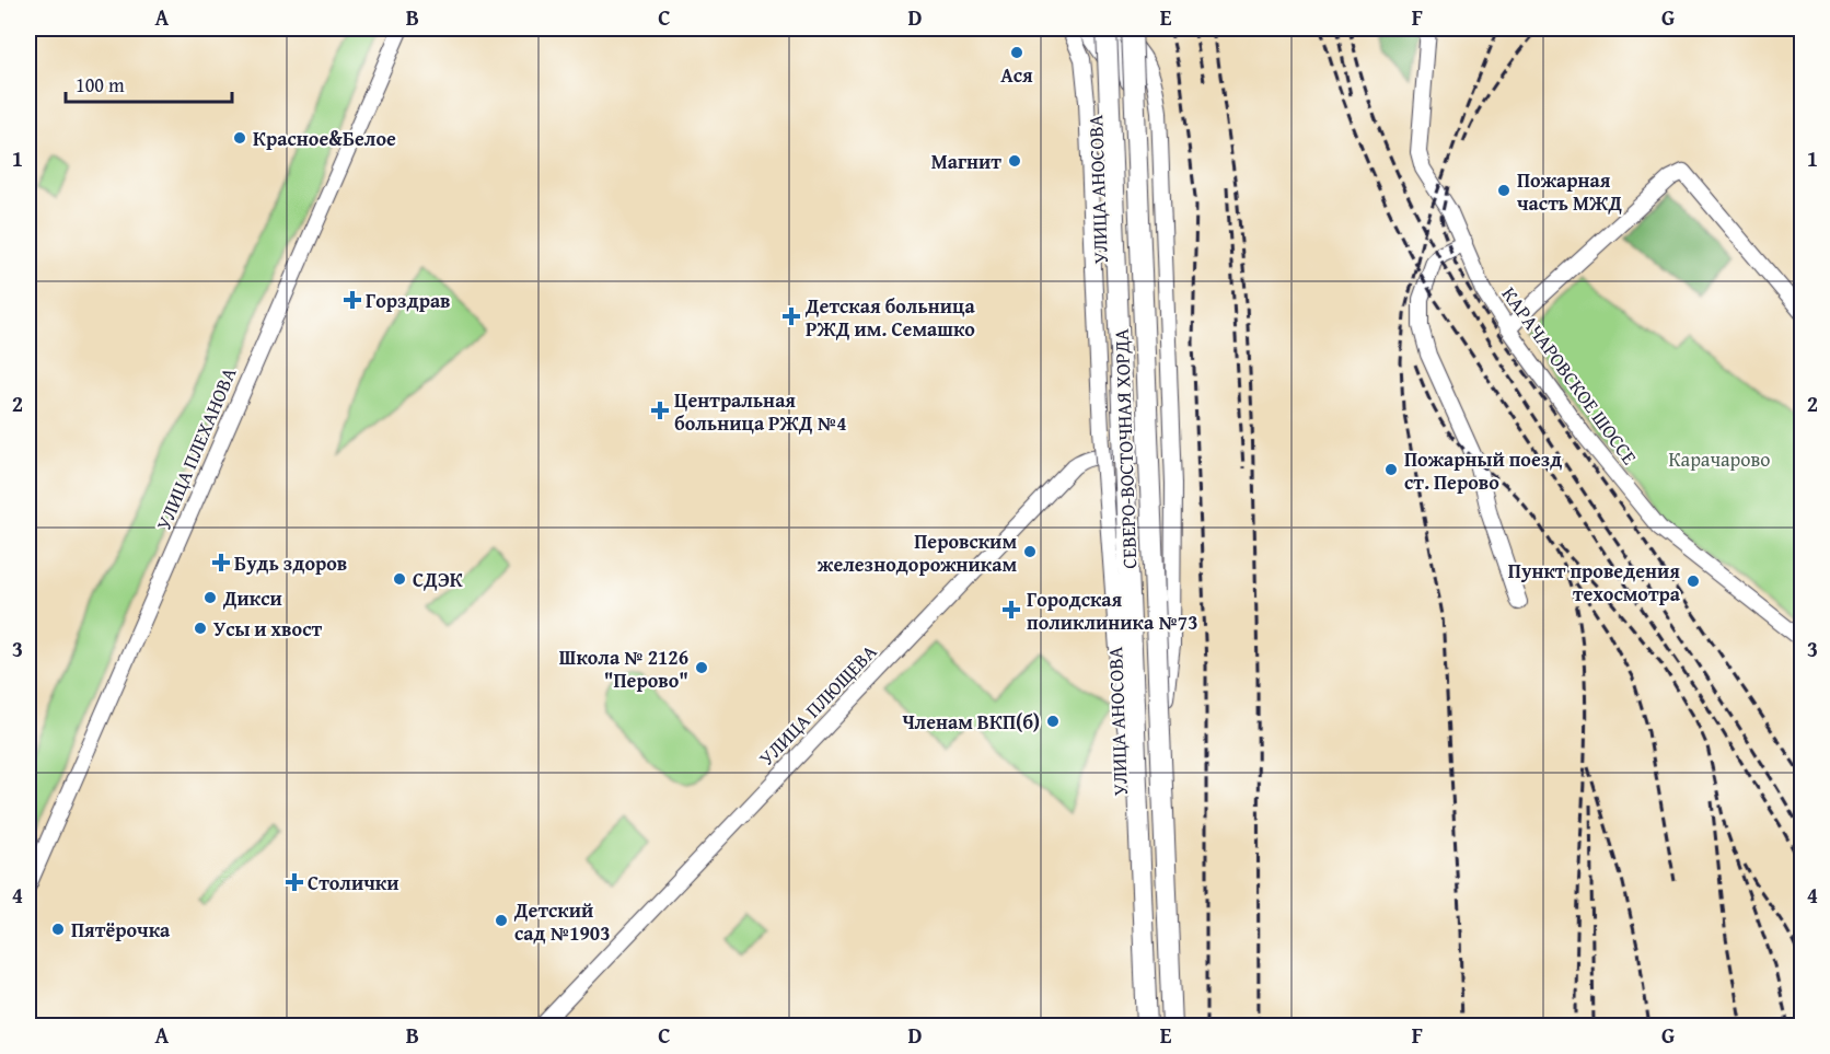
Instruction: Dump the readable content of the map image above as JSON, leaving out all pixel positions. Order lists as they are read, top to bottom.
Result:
{
  "streets": {
    "main road": ["СЕВЕРО-ВОСТОЧНАЯ ХОРДА"],
    "street": [
      "УЛИЦА АНОСОВА",
      "КАРАЧАРОВСКОЕ ШОССЕ",
      "УЛИЦА ПЛЕХАНОВА",
      "УЛИЦА ПЛЮЩЕВА"
    ]
  },
  "crossings": [
    ["УЛИЦА АНОСОВА", "СЕВЕРО-ВОСТОЧНАЯ ХОРДА"],
    ["УЛИЦА АНОСОВА", "УЛИЦА ПЛЮЩЕВА"]
  ],
  "parks": ["Карачарово"],
  "places": {
    "other": [
      "Ася",
      "Красное&Белое",
      "Магнит",
      "Пожарная часть МЖД",
      "Пожарный поезд ст. Перово",
      "Перовским железнодорожникам",
      "СДЭК",
      "Пункт проведения техосмотра",
      "Дикси",
      "Усы и хвост",
      "Школа № 2126 \"Перово\"",
      "Членам ВКП(б)",
      "Детский сад №1903",
      "Пятёрочка"
    ],
    "health": [
      "Горздрав",
      "Детская больница РЖД им. Семашко",
      "Центральная больница РЖД №4",
      "Будь здоров",
      "Городская поликлиника №73",
      "Столички"
    ]
  },
  "scale_bar": "100 m",
  "grid": {
    "columns": [
      "A",
      "B",
      "C",
      "D",
      "E",
      "F",
      "G"
    ],
    "rows": [
      "1",
      "2",
      "3",
      "4"
    ]
  }
}
